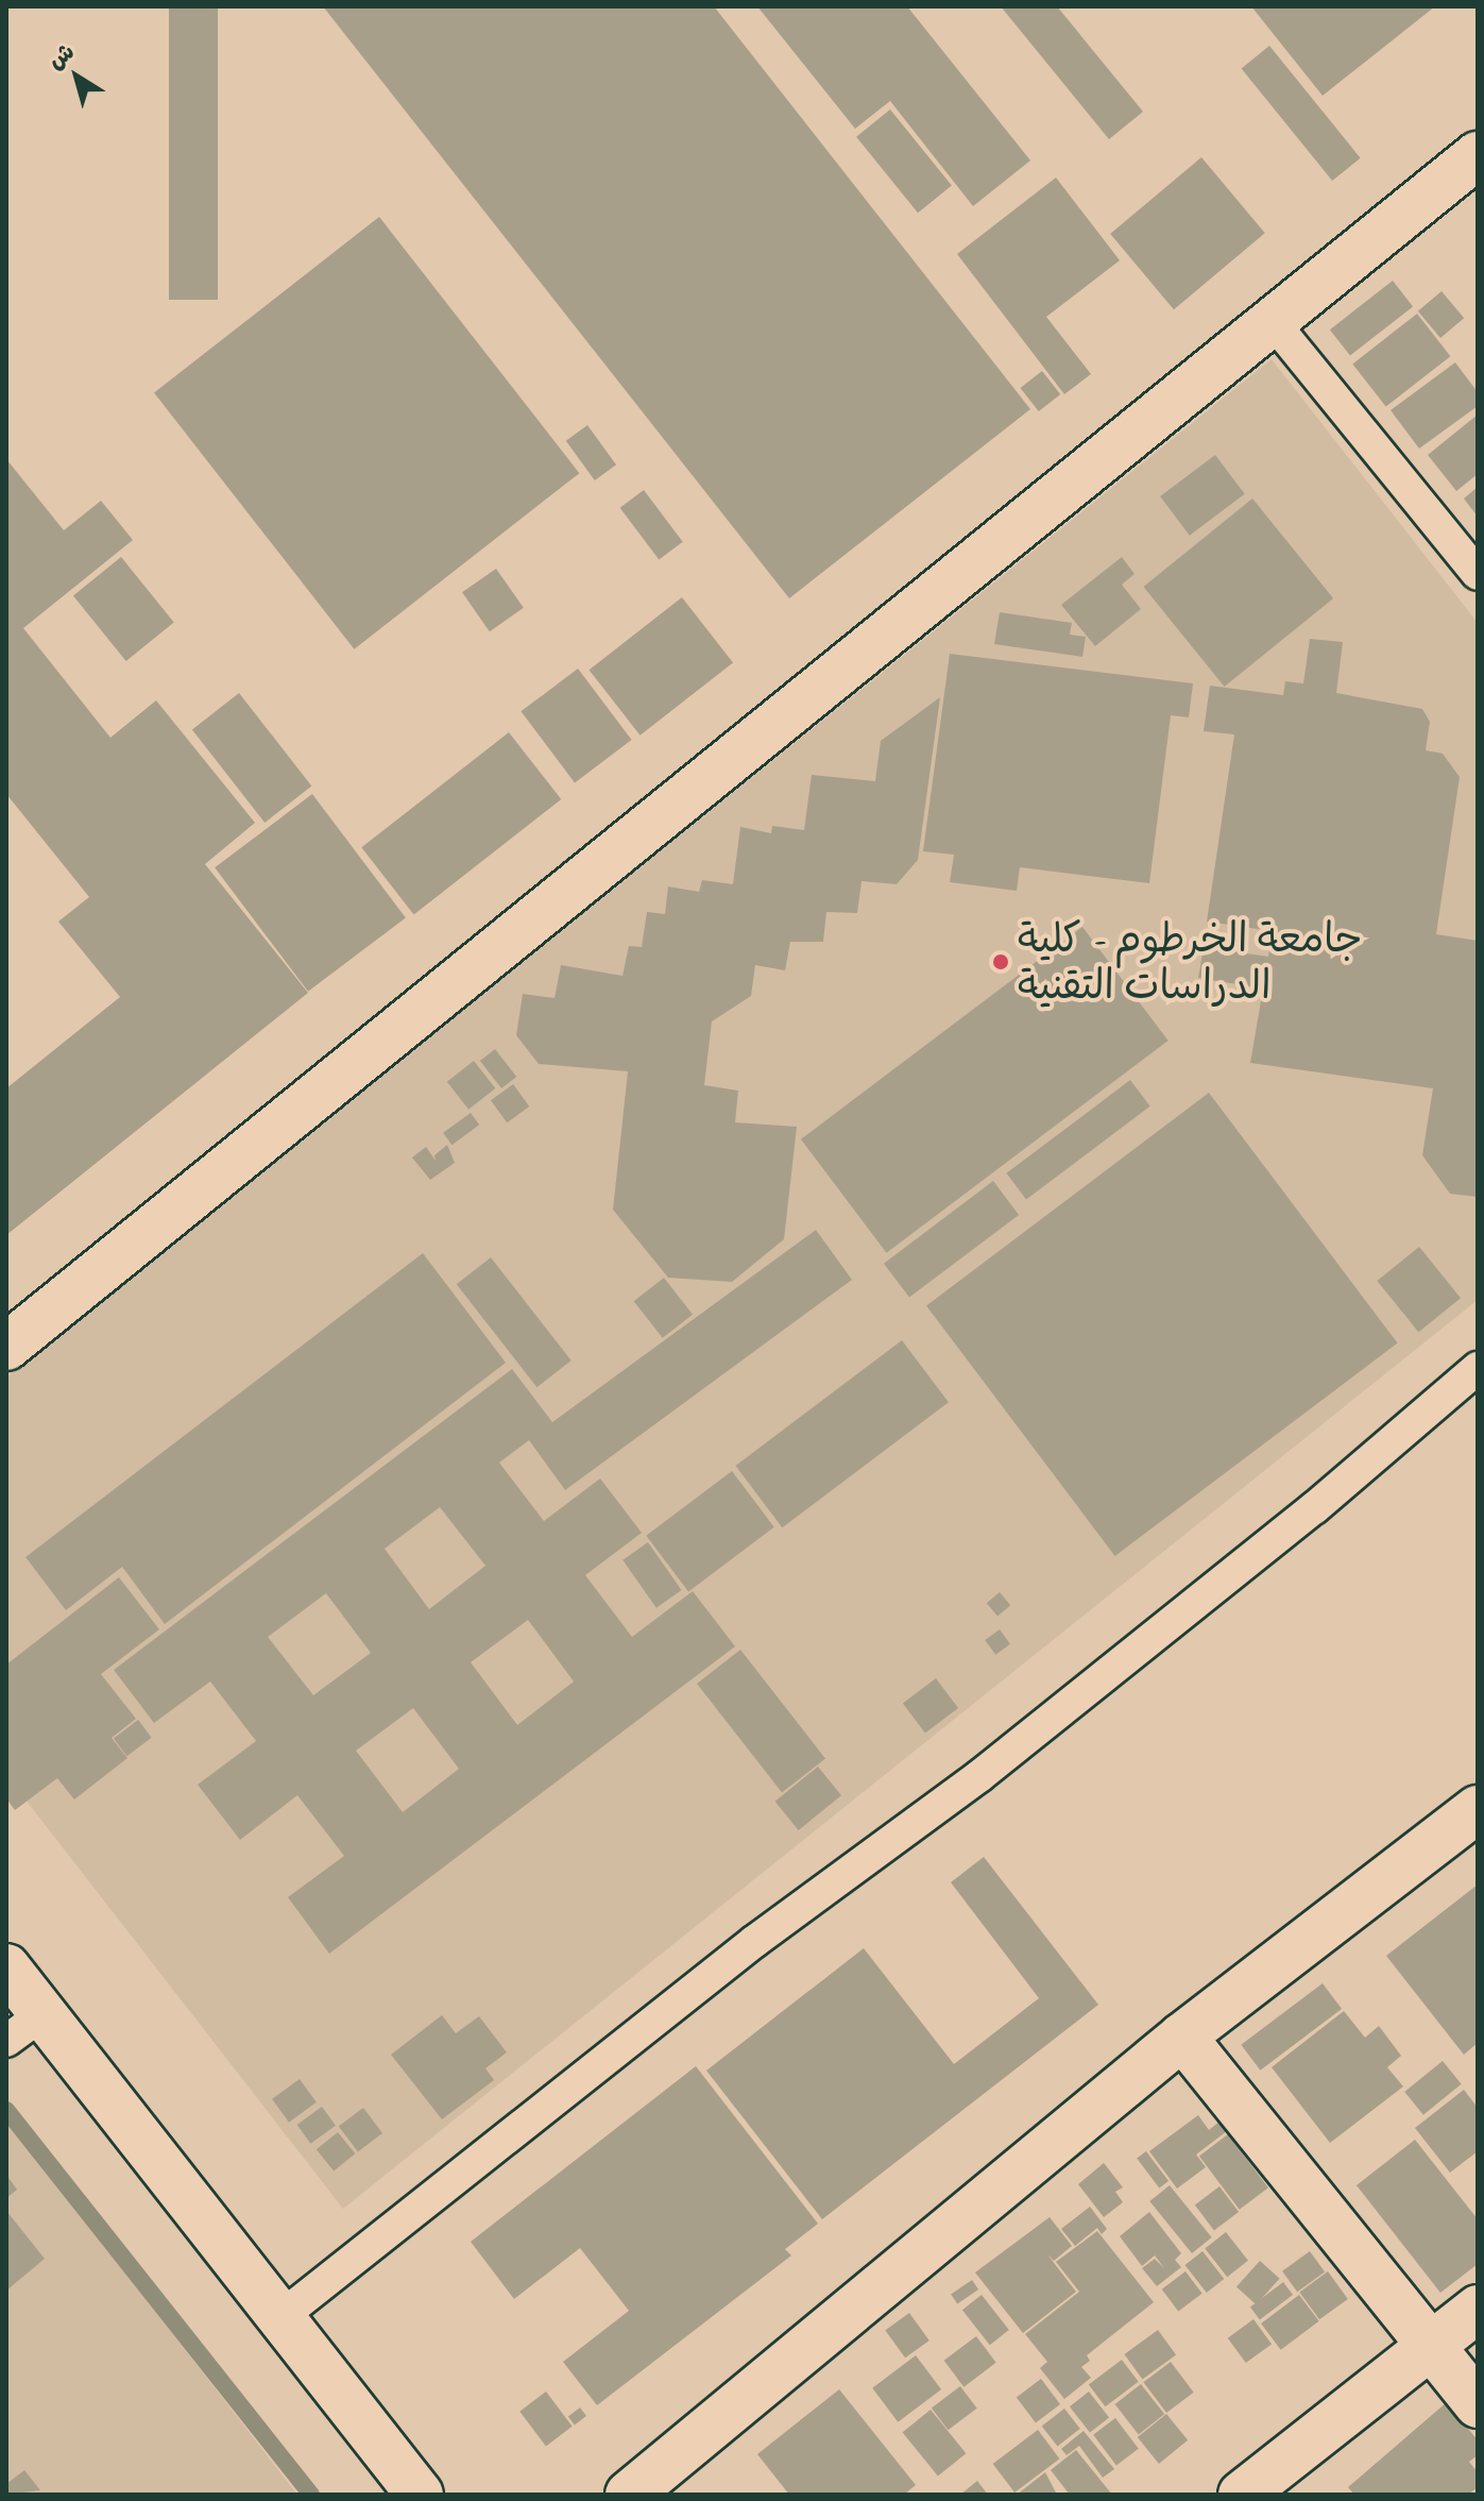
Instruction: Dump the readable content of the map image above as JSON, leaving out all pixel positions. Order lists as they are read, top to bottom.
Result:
{
  "places": ["جامعة الخرطوم - كلية الدراسات التقنية"],
  "north": "top left"
}
